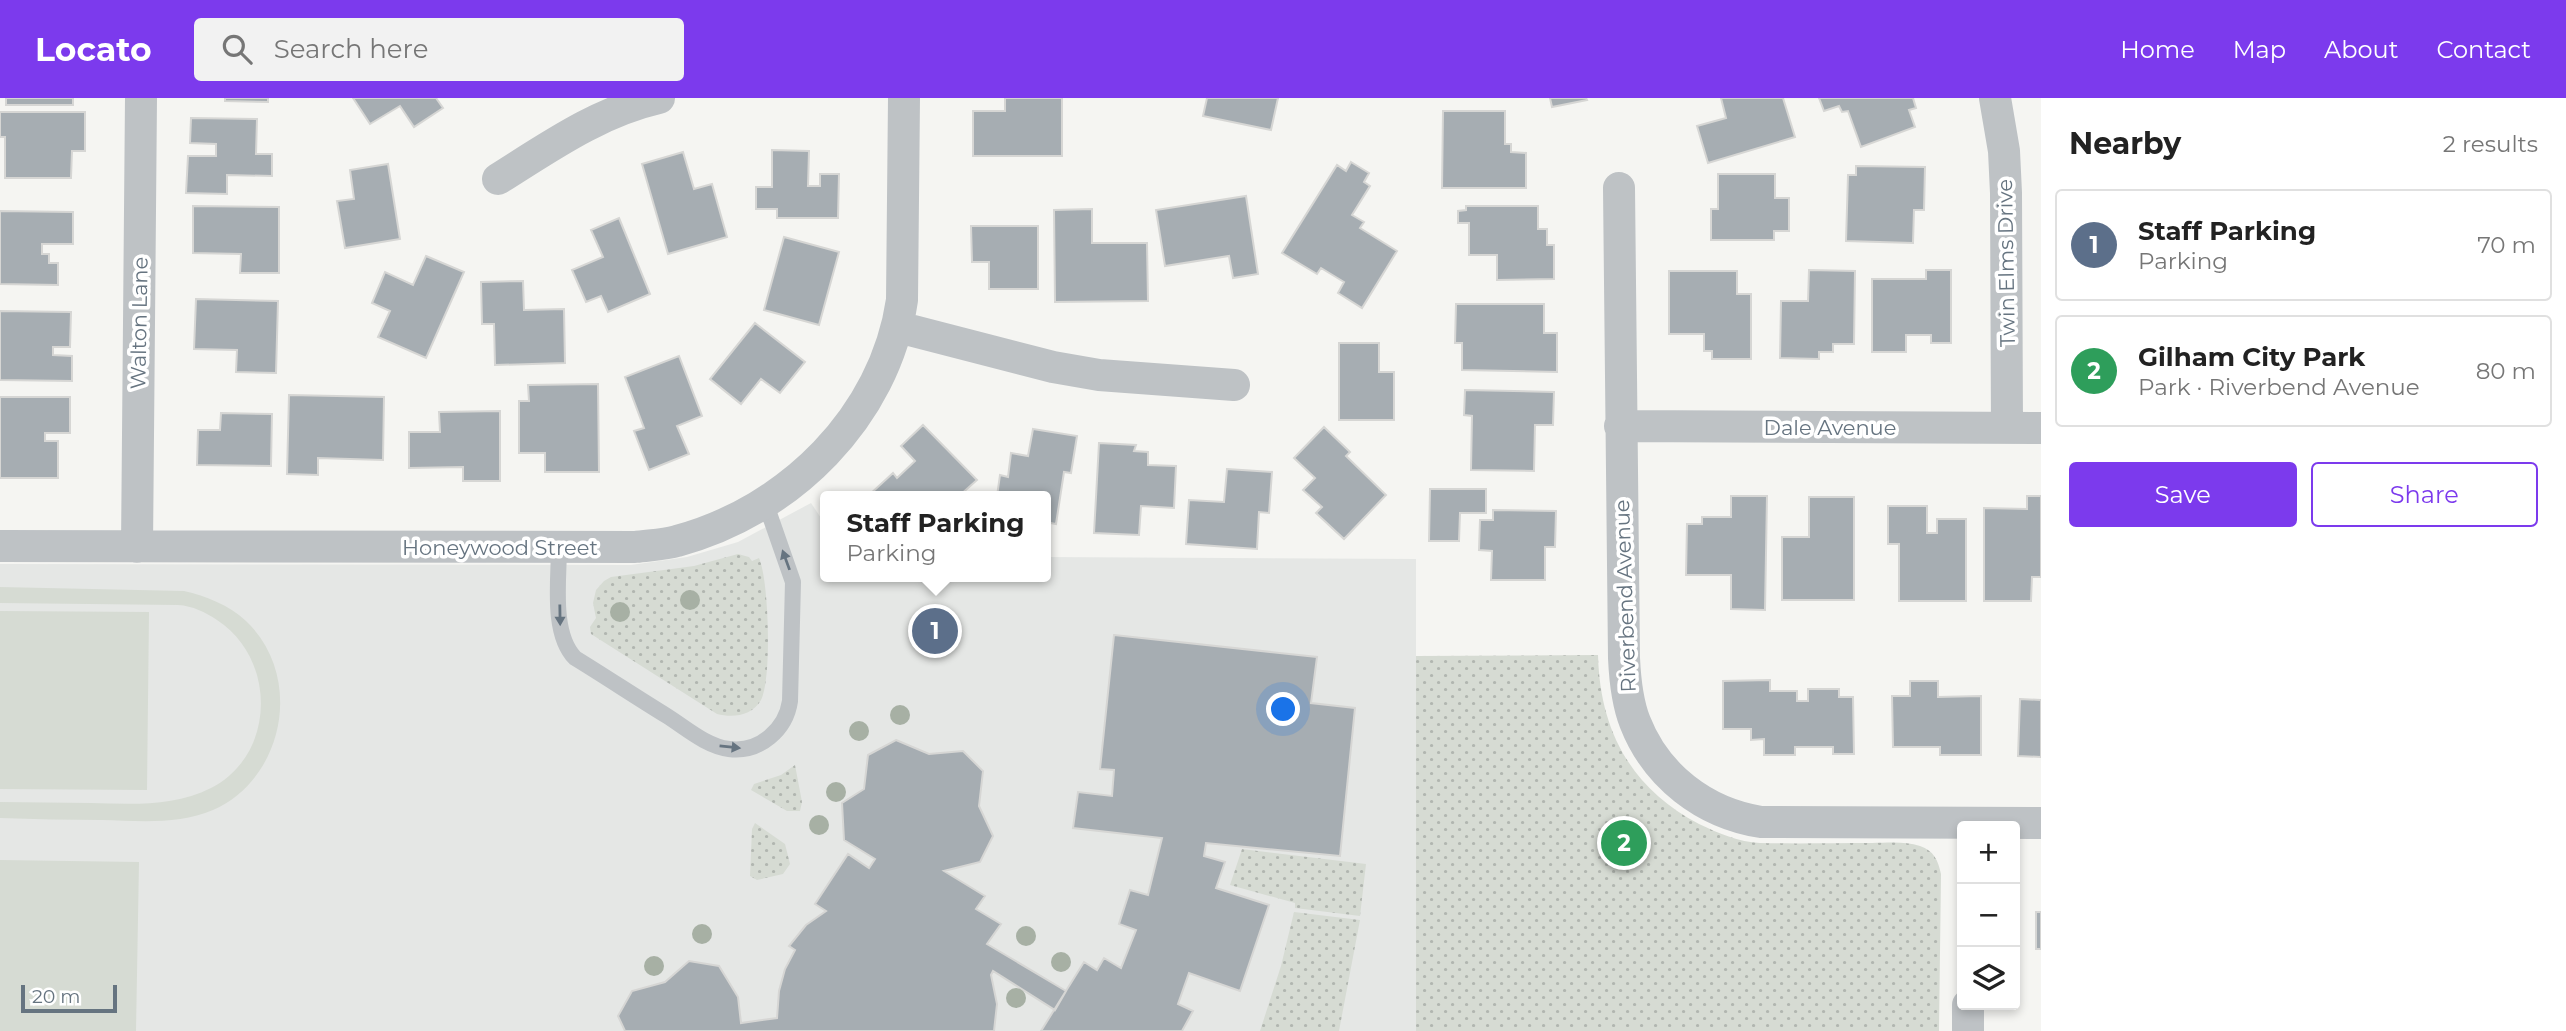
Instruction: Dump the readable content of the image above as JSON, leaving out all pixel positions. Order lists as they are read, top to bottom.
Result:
{
  "streets": {
    "street": [
      "Twin Elms Drive",
      "Walton Lane",
      "Dale Avenue",
      "Honeywood Street",
      "Riverbend Avenue"
    ]
  },
  "crossings": [
    ["Twin Elms Drive", "Dale Avenue"],
    ["Walton Lane", "Honeywood Street"],
    ["Dale Avenue", "Riverbend Avenue"]
  ],
  "scale_bar": "20 m",
  "page": {
    "header": "Locato",
    "search": "Search here",
    "nav": [
      "Home",
      "Map",
      "About",
      "Contact"
    ],
    "heading": ["Nearby", "2 results"],
    "list": [
      {
        "mark": "1",
        "name": "Staff Parking",
        "note": "Parking",
        "value": "70 m"
      },
      {
        "mark": "2",
        "name": "Gilham City Park",
        "note": "Park · Riverbend Avenue",
        "value": "80 m"
      }
    ],
    "buttons": ["Save", "Share"],
    "popup": ["Staff Parking", "Parking"],
    "pins": ["1", "2"],
    "map_buttons": ["+", "−"],
    "scale": "20 m"
  }
}
